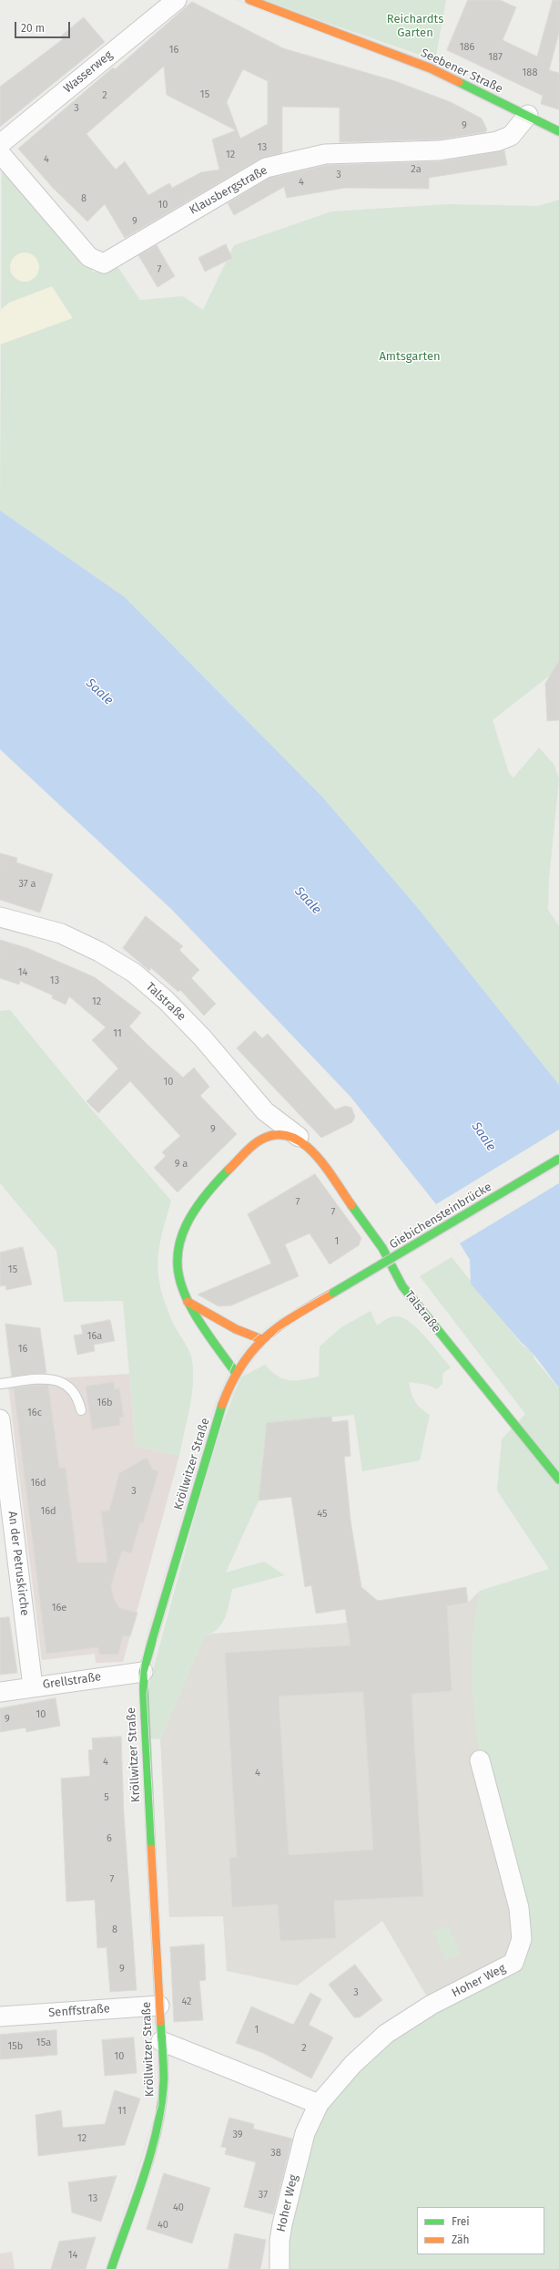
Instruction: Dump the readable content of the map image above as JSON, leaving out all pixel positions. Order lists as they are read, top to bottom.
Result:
{
  "streets": {
    "main road": [
      "Seebener Straße",
      "Talstraße",
      "Giebichensteinbrücke",
      "Kröllwitzer Straße"
    ],
    "street": [
      "Wasserweg",
      "Klausbergstraße",
      "An der Petruskirche",
      "Grellstraße",
      "Hoher Weg",
      "Senffstraße"
    ]
  },
  "crossings": [
    ["Seebener Straße", "Klausbergstraße"],
    ["Giebichensteinbrücke", "Kröllwitzer Straße"],
    ["Kröllwitzer Straße", "Grellstraße"],
    ["Kröllwitzer Straße", "Senffstraße"],
    ["An der Petruskirche", "Grellstraße"]
  ],
  "water": ["Saale"],
  "parks": ["Reichardts Garten", "Amtsgarten"],
  "house_numbers": [
    "186",
    "16",
    "187",
    "188",
    "15",
    "2",
    "3",
    "9",
    "13",
    "12",
    "4",
    "2a",
    "3",
    "4",
    "8",
    "10",
    "9",
    "7",
    "37 a",
    "14",
    "13",
    "12",
    "11",
    "10",
    "9",
    "9 a",
    "7",
    "7",
    "1",
    "15",
    "16a",
    "16",
    "16b",
    "16c",
    "16d",
    "3",
    "16d",
    "45",
    "16e",
    "10",
    "9",
    "4",
    "4",
    "5",
    "6",
    "7",
    "8",
    "9",
    "3",
    "42",
    "1",
    "15a",
    "15b",
    "2",
    "10",
    "11",
    "39",
    "12",
    "38",
    "37",
    "13",
    "40",
    "40",
    "14"
  ],
  "legend": ["Frei", "Zäh"],
  "scale_bar": "20 m"
}
